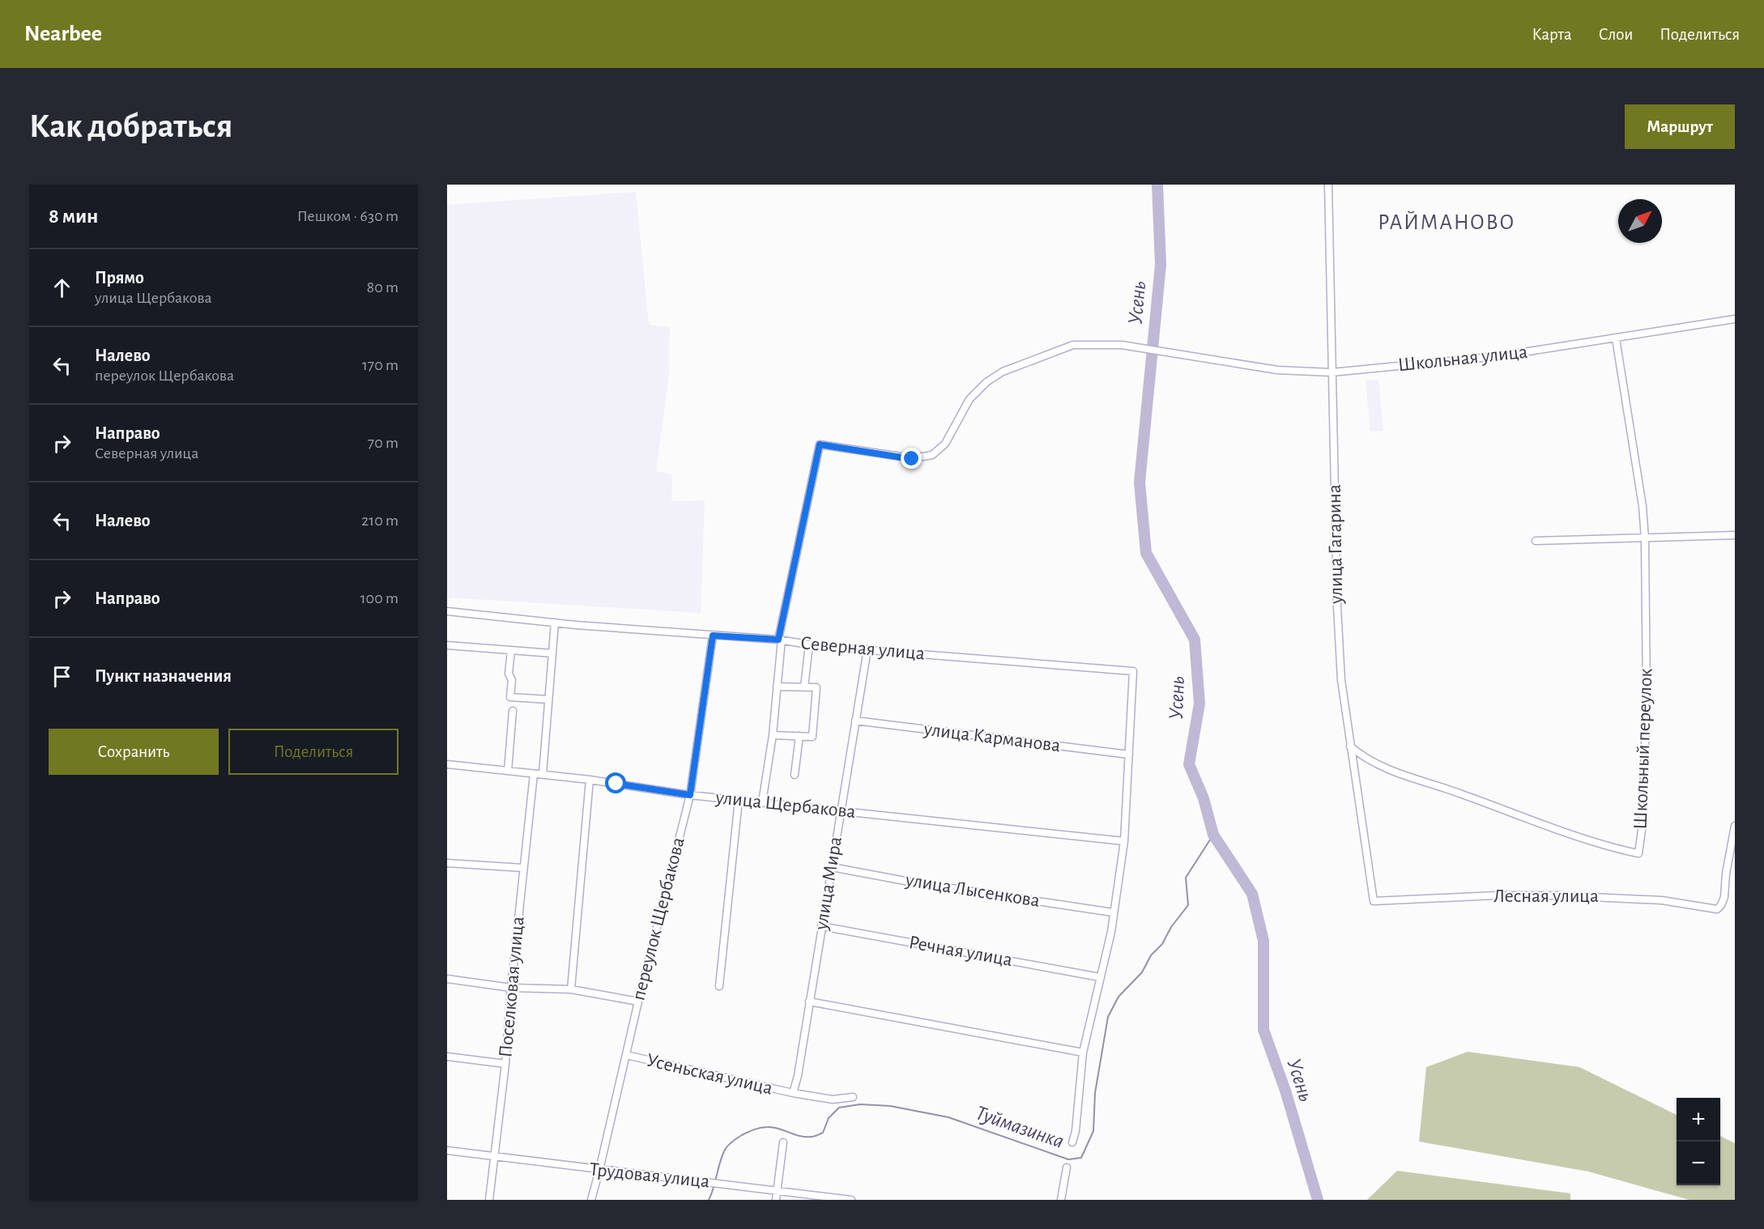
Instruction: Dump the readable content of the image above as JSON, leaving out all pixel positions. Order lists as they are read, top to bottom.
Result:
{
  "streets": {
    "street": [
      "Школьная улица",
      "улица Гагарина",
      "Северная улица",
      "улица Карманова",
      "Школьный переулок",
      "улица Щербакова",
      "улица Мира",
      "улица Лысенкова",
      "Лесная улица",
      "переулок Щербакова",
      "Речная улица",
      "Поселковая улица",
      "Усеньская улица",
      "Трудовая улица"
    ]
  },
  "crossings": [
    ["Школьная улица", "улица Гагарина"],
    ["Школьная улица", "Северная улица"],
    ["Школьная улица", "Школьный переулок"],
    ["улица Гагарина", "Школьный переулок"],
    ["улица Гагарина", "Лесная улица"],
    ["Северная улица", "улица Карманова"],
    ["Северная улица", "улица Мира"],
    ["Северная улица", "переулок Щербакова"],
    ["улица Карманова", "улица Мира"],
    ["улица Щербакова", "улица Мира"],
    ["улица Щербакова", "переулок Щербакова"],
    ["улица Щербакова", "Поселковая улица"],
    ["улица Мира", "улица Лысенкова"],
    ["улица Мира", "Речная улица"],
    ["улица Мира", "Усеньская улица"],
    ["переулок Щербакова", "Усеньская улица"],
    ["переулок Щербакова", "Трудовая улица"],
    ["Поселковая улица", "Трудовая улица"]
  ],
  "districts": ["РАЙМАНОВО"],
  "water": ["Усень", "Туймазинка"],
  "north": "top right",
  "page": {
    "header": "Nearbee",
    "nav": ["Карта", "Слои", "Поделиться"],
    "buttons": [
      "Маршрут",
      ["Сохранить", "Поделиться"]
    ],
    "title": "Как добраться",
    "heading": ["8 мин", "Пешком · 630 m"],
    "list": [
      ["Прямо", "улица Щербакова", "80 m"],
      ["Налево", "переулок Щербакова", "170 m"],
      ["Направо", "Северная улица", "70 m"],
      ["Налево", "210 m"],
      ["Направо", "100 m"],
      "Пункт назначения"
    ],
    "map_buttons": ["+", "−"]
  }
}
